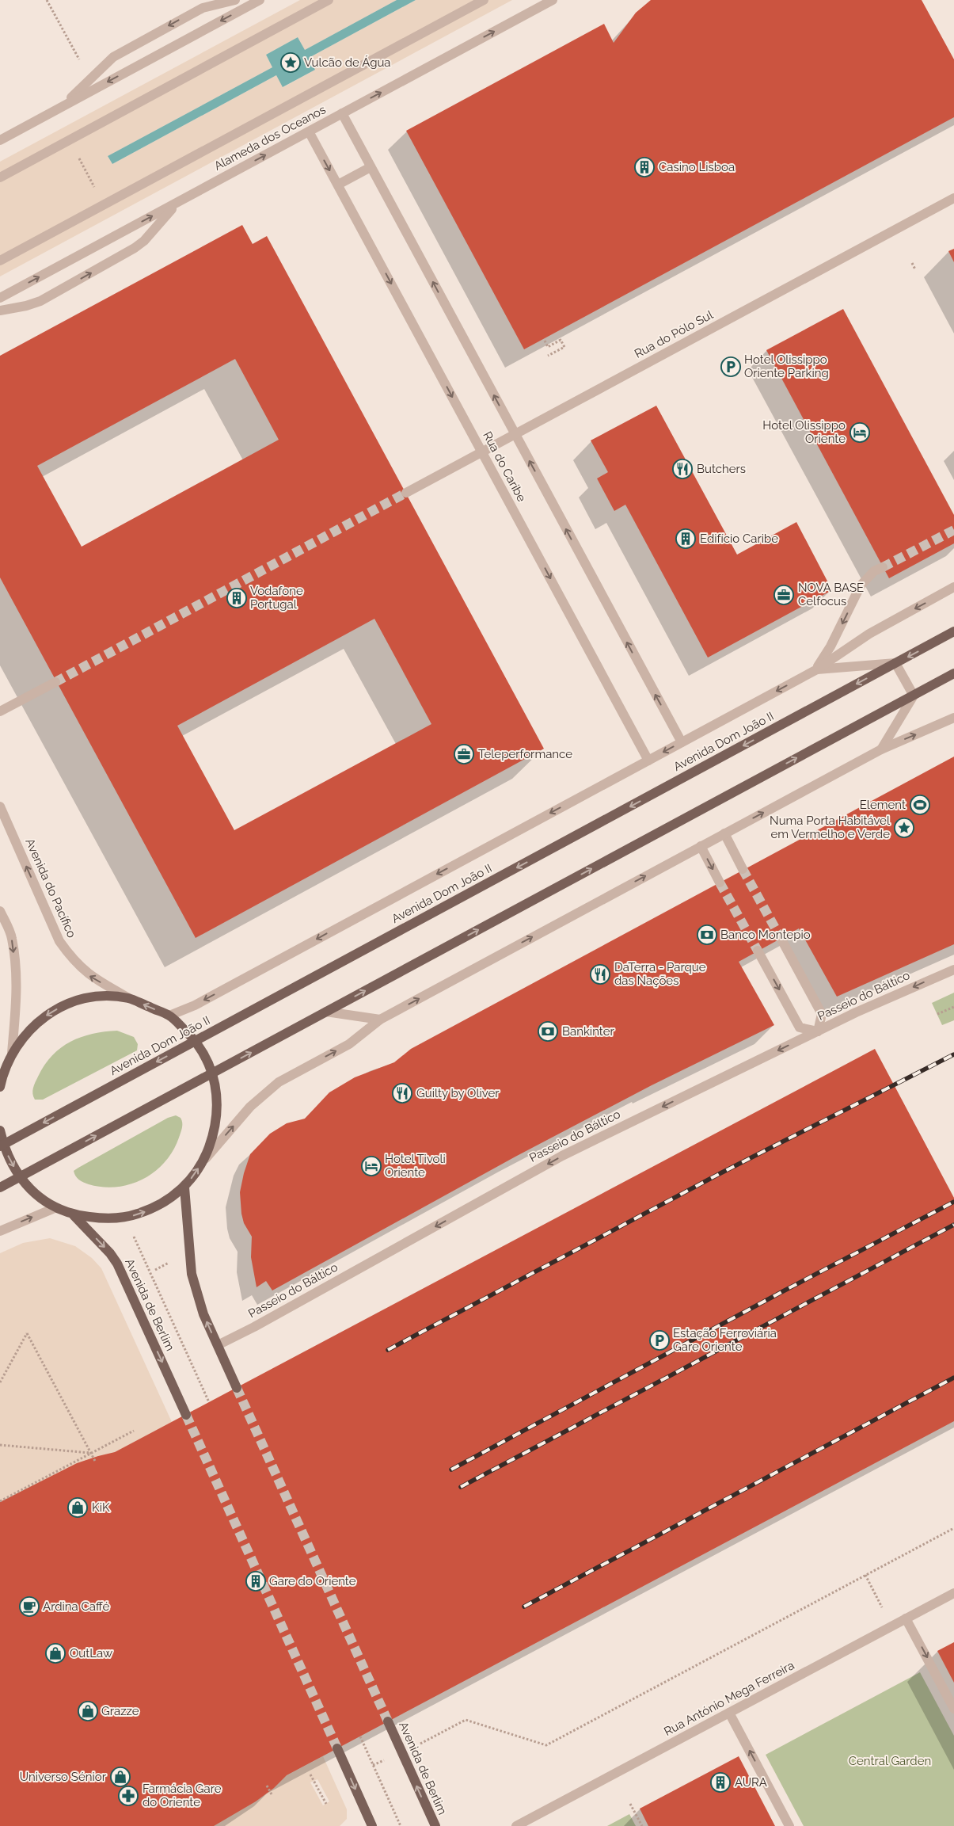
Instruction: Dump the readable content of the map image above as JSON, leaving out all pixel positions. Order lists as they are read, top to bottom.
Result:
{
  "streets": {
    "main road": ["Avenida Dom João II", "Avenida de Berlim"],
    "street": [
      "Alameda dos Oceanos",
      "Rua do Pólo Sul",
      "Rua do Caribe",
      "Avenida do Pacífico",
      "Passeio do Báltico",
      "Rua António Mega Ferreira"
    ]
  },
  "crossings": [
    ["Alameda dos Oceanos", "Rua do Caribe"],
    ["Rua do Pólo Sul", "Rua do Caribe"],
    ["Rua do Caribe", "Avenida Dom João II"]
  ],
  "one_way": ["Avenida do Pacífico", "Passeio do Báltico"],
  "parks": ["Central Garden"],
  "places": {
    "place": ["Vulcão de Água", "Numa Porta Habitável em Vermelho e Verde"],
    "building": [
      "Casino Lisboa",
      "Edifício Caribe",
      "Vodafone Portugal",
      "Gare do Oriente",
      "AURA"
    ],
    "parking": ["Hotel Olissippo Oriente Parking", "Estação Ferroviária Gare Oriente"],
    "hotel": ["Hotel Olissippo Oriente", "Hotel Tivoli Oriente"],
    "restaurant": ["Butchers", "DaTerra - Parque das Nações", "Guilty by Oliver"],
    "office": ["NOVA BASE Celfocus", "Teleperformance"],
    "sports": ["Element"],
    "bank": ["Banco Montepio", "Bankinter"],
    "shop": [
      "KiK",
      "OutLaw",
      "Grazze",
      "Universo Sénior"
    ],
    "cafe": ["Ardina Caffé"],
    "pharmacy": ["Farmácia Gare do Oriente"]
  }
}
